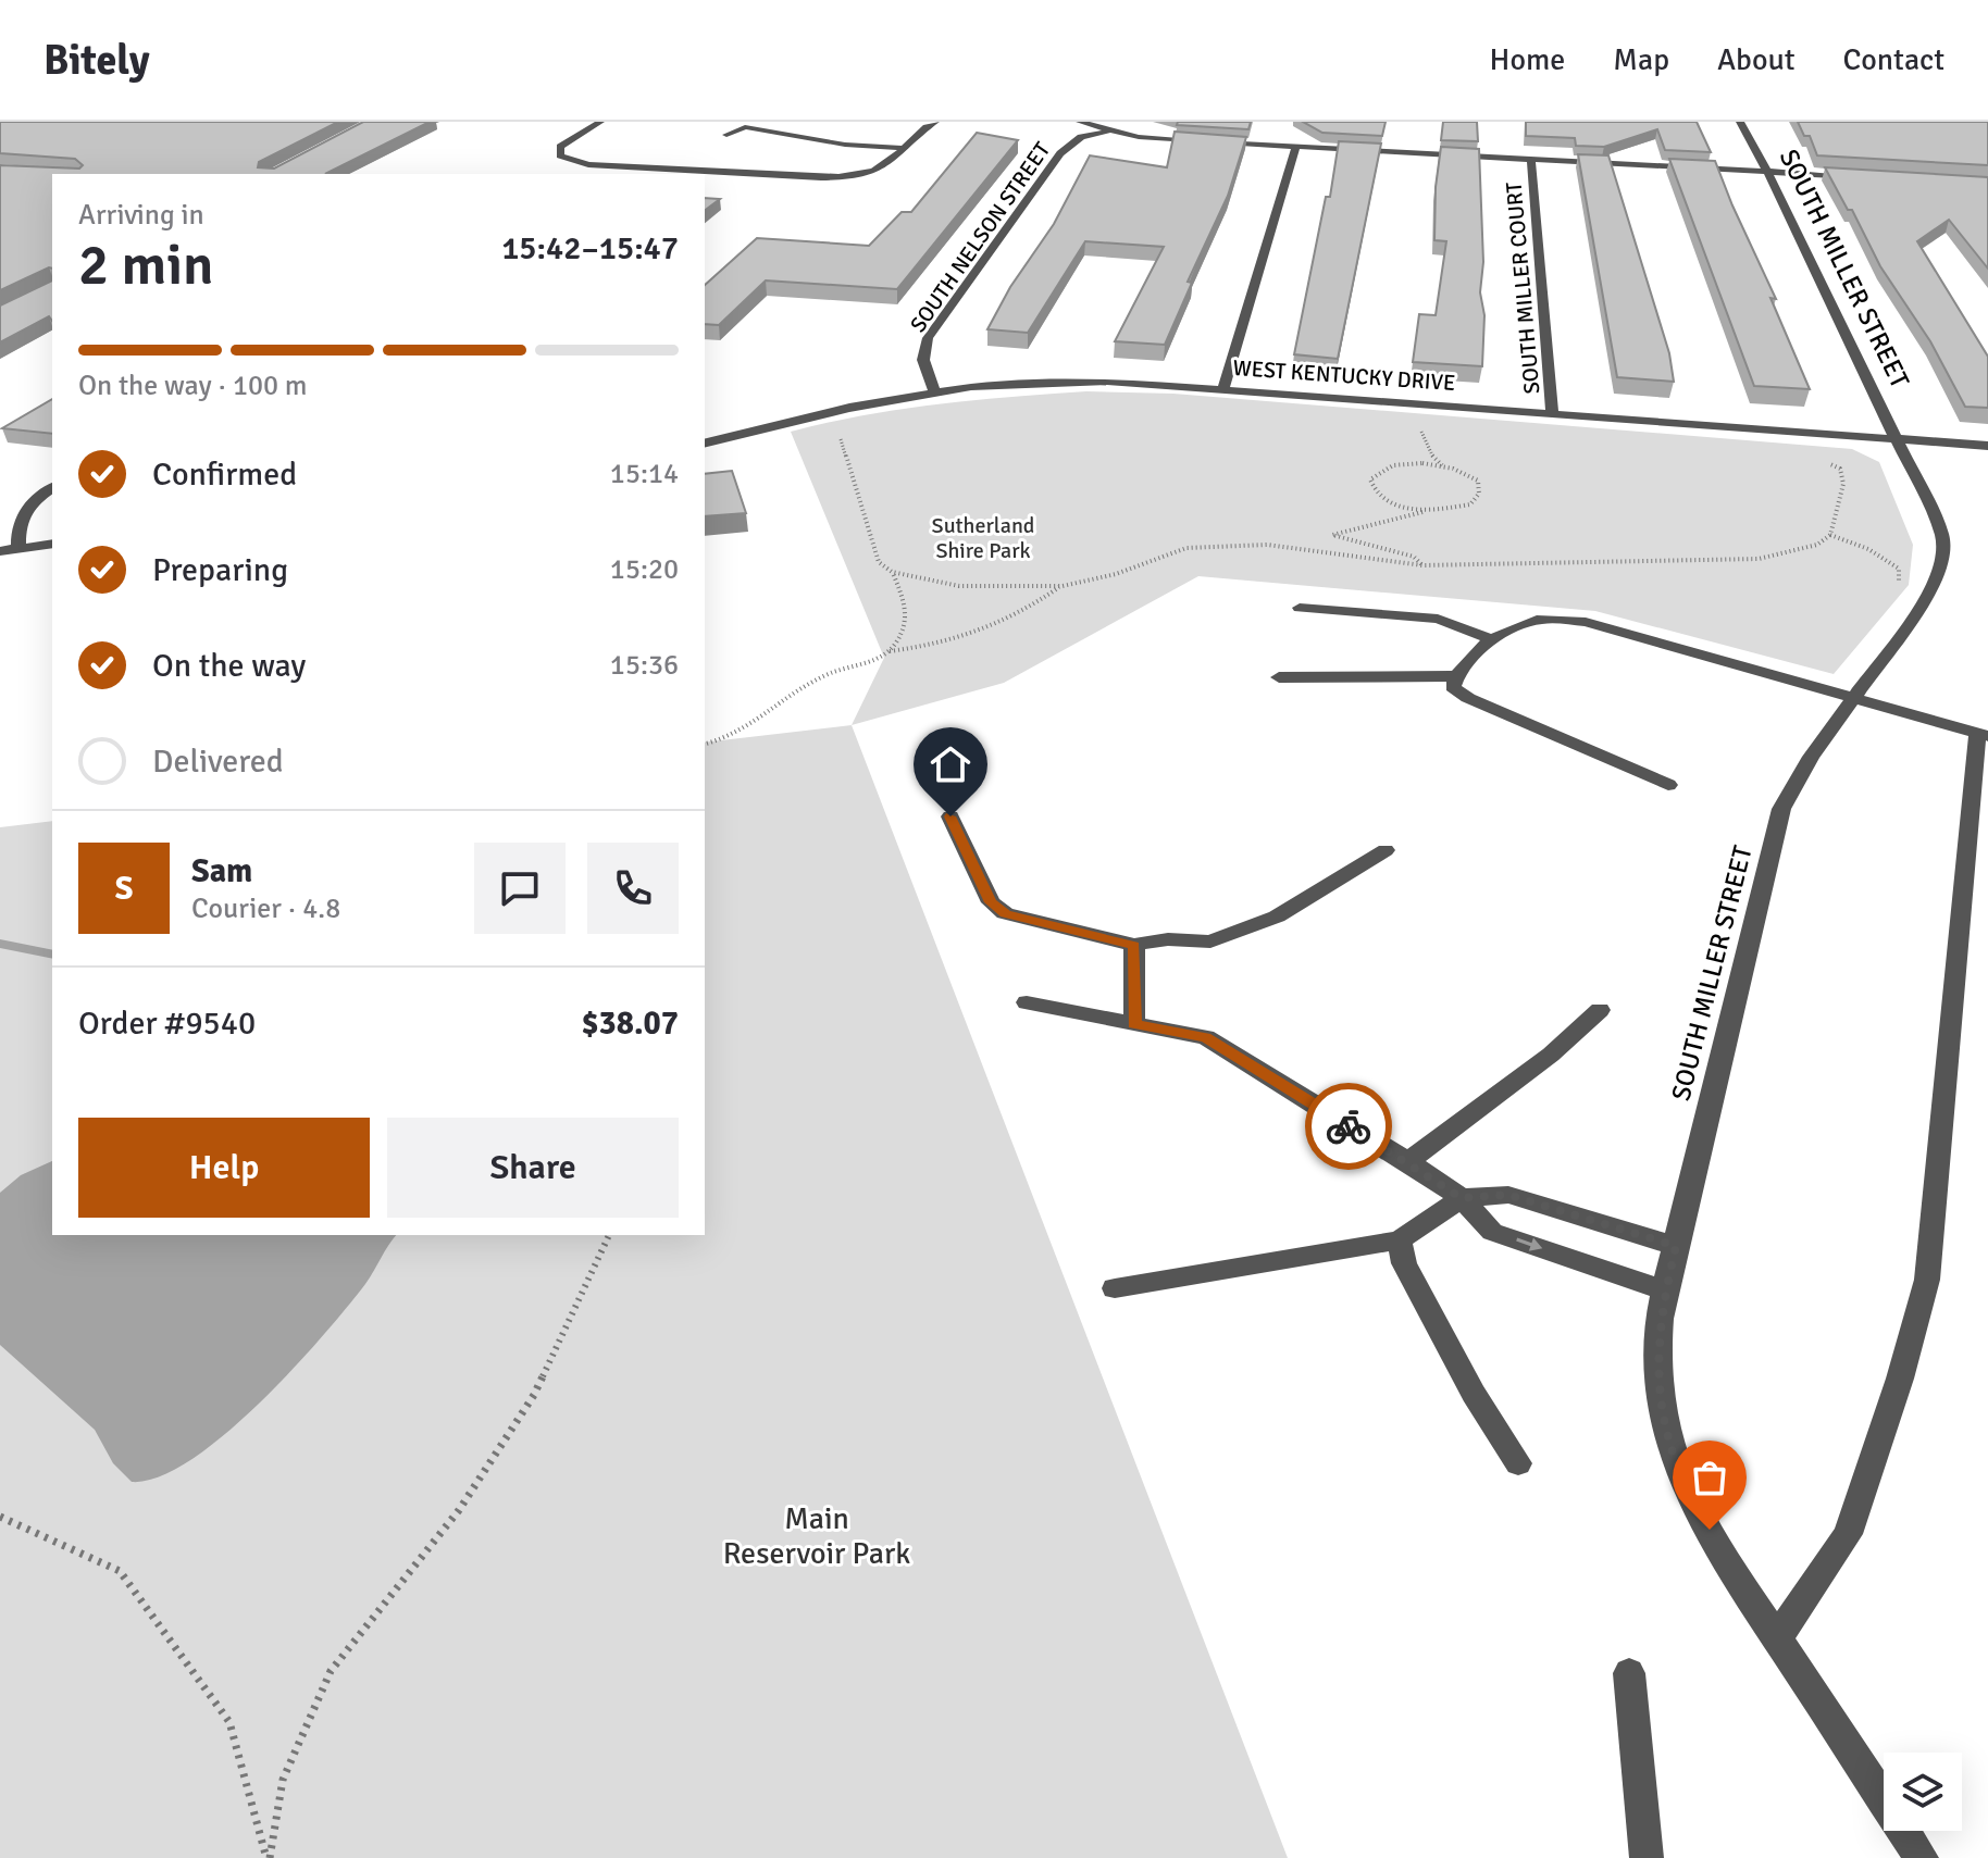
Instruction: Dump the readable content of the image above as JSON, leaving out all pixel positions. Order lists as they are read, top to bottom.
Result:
{
  "streets": {
    "street": [
      "SOUTH NELSON STREET",
      "SOUTH MILLER STREET",
      "SOUTH MILLER COURT",
      "WEST KENTUCKY DRIVE"
    ]
  },
  "crossings": [
    ["SOUTH NELSON STREET", "WEST KENTUCKY DRIVE"],
    ["SOUTH MILLER STREET", "WEST KENTUCKY DRIVE"],
    ["SOUTH MILLER COURT", "WEST KENTUCKY DRIVE"]
  ],
  "parks": ["Sutherland Shire Park", "Main Reservoir Park"],
  "page": {
    "header": "Bitely",
    "nav": [
      "Home",
      "Map",
      "About",
      "Contact"
    ],
    "heading": ["2 min", "Arriving in", "15:42–15:47"],
    "panel": [
      "Sam",
      "Courier · 4.8",
      "Order #9540",
      "$38.07"
    ],
    "bar": "On the way · 100 m",
    "list": [
      ["Confirmed", "15:14"],
      ["Preparing", "15:20"],
      ["On the way", "15:36"],
      "Delivered"
    ],
    "round": "S",
    "buttons": ["Help", "Share"]
  }
}
